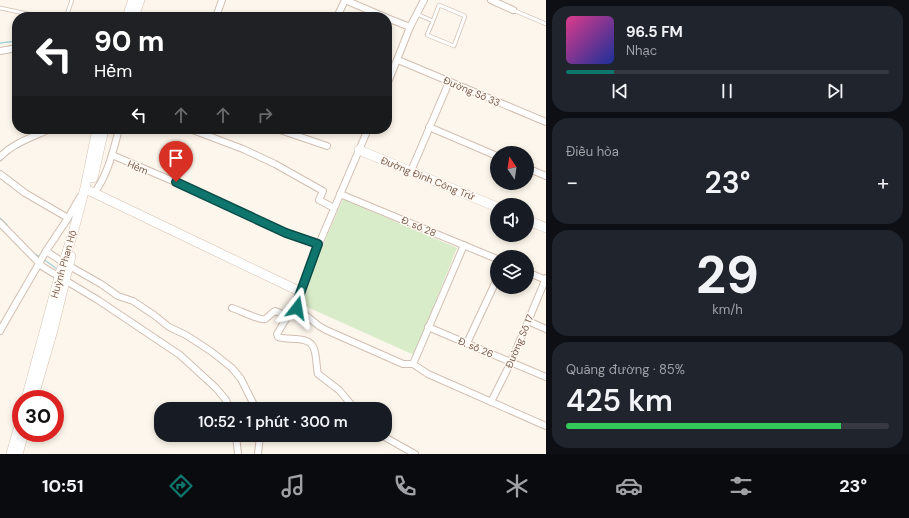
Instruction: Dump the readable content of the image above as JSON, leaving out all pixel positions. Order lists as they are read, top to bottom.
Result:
{
  "streets": {
    "street": [
      "Đường Số 33",
      "Hẻm",
      "Đường Đinh Công Trứ",
      "Đ. số 28",
      "Huỳnh Phan Hộ",
      "Đường Số 17",
      "Đ. số 26"
    ]
  },
  "crossings": [
    ["Đường Số 17", "Đ. số 26"]
  ],
  "north": "top",
  "page": {
    "turn": ["90 m", "Hẻm"],
    "song": ["96.5 FM", "Nhạc"],
    "tile": [
      "Điều hòa",
      ["29", "km/h"],
      ["Quãng đường · 85%", "425 km"]
    ],
    "heat": ["−", "23°", "+"],
    "limit": "30",
    "trip": "10:52 · 1 phút · 300 m",
    "tabs": ["10:51", "23°"]
  }
}
